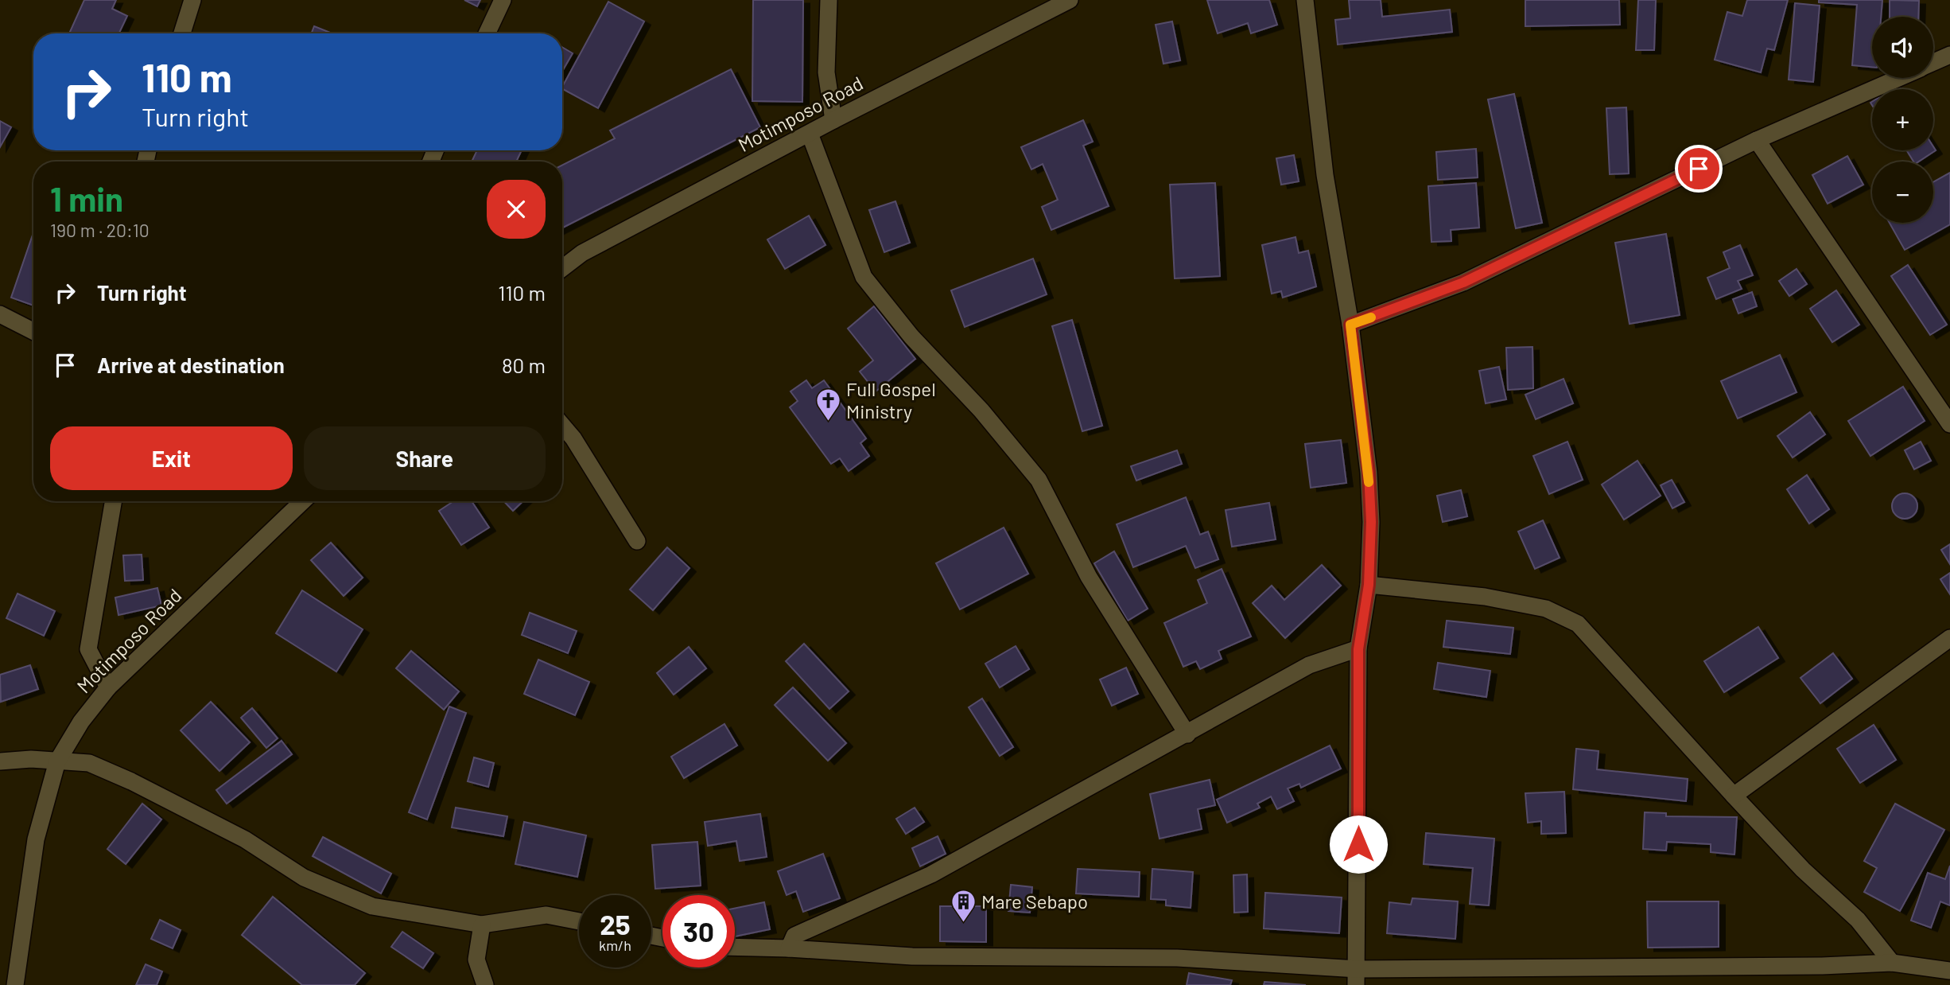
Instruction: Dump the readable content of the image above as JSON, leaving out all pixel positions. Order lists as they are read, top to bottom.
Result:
{
  "streets": {
    "street": ["Motimposo Road"]
  },
  "places": {
    "church": ["Full Gospel Ministry"],
    "building": ["Mare Sebapo"]
  },
  "page": {
    "map_buttons": ["+", "−"],
    "turn": ["110 m", "Turn right"],
    "heading": ["1 min", "190 m · 20:10"],
    "list": [
      {
        "name": "Turn right",
        "value": "110 m"
      },
      {
        "name": "Arrive at destination",
        "value": "80 m"
      }
    ],
    "buttons": ["Exit", "Share"],
    "speed": "25 km/h",
    "limit": "30"
  }
}
